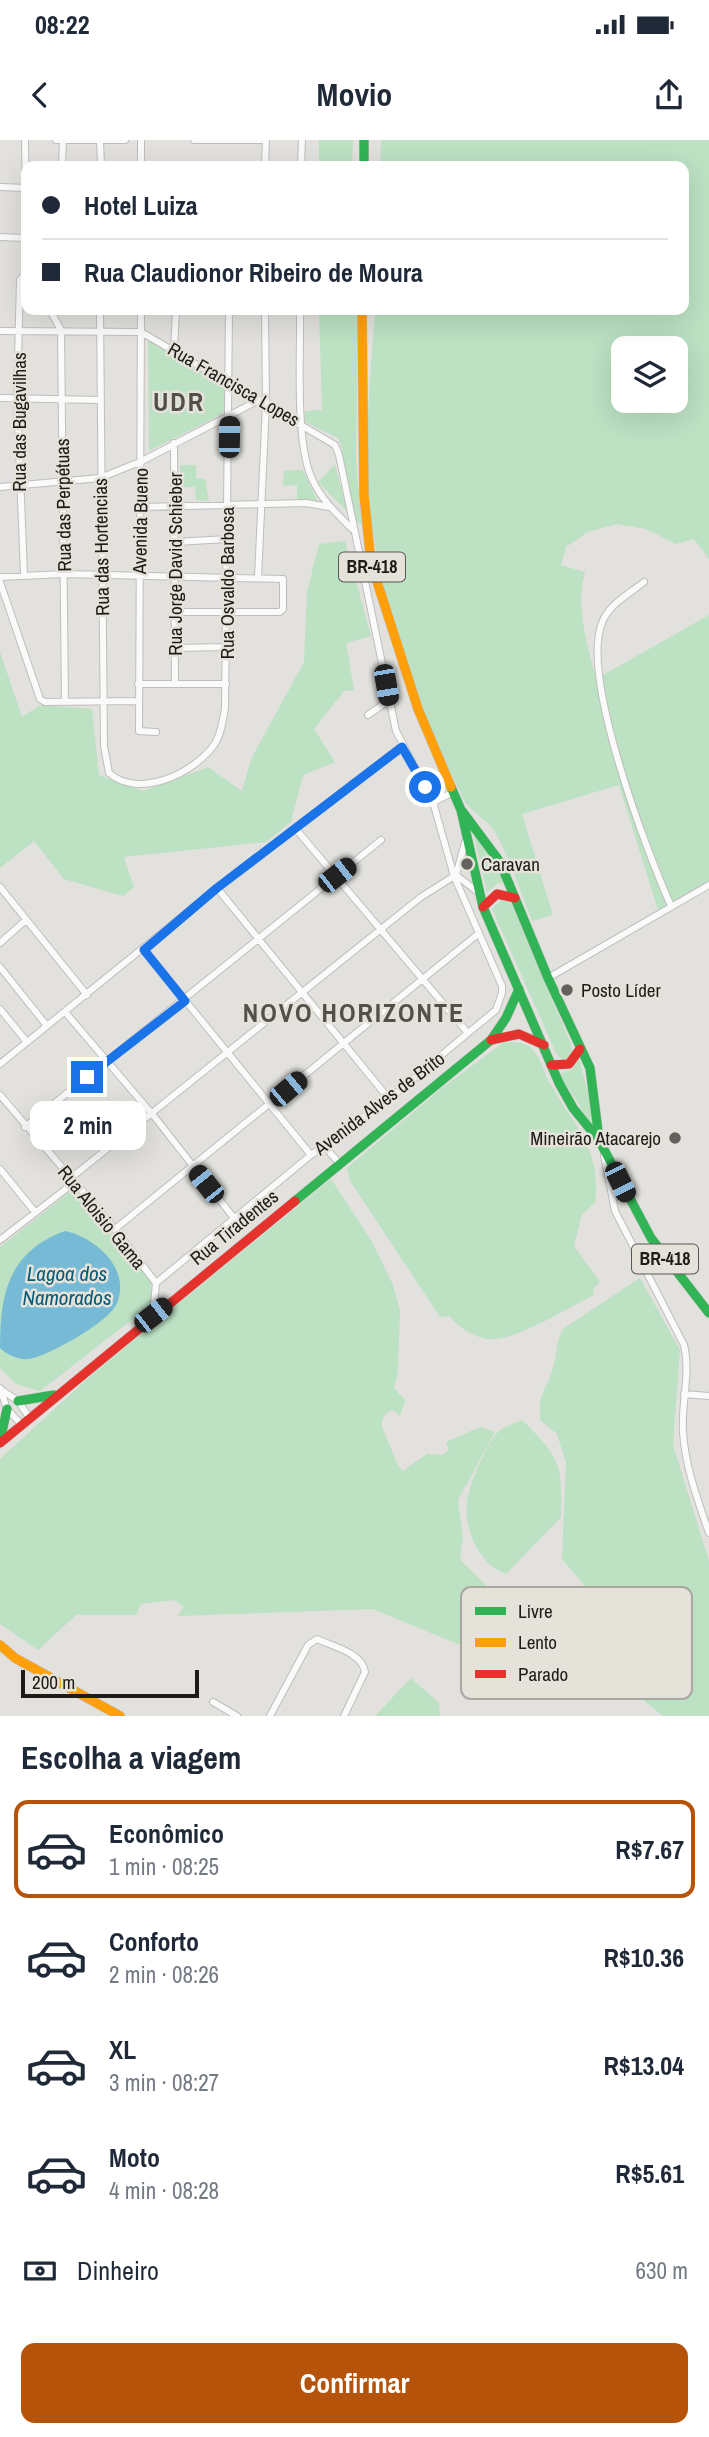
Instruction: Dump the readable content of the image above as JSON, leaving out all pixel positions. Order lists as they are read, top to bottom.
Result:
{
  "streets": {
    "main road": ["BR-418", "Rua Tiradentes"],
    "street": [
      "Rua Francisca Lopes",
      "Rua das Bugavilhas",
      "Rua das Perpétuas",
      "Avenida Bueno",
      "Rua das Hortencias",
      "Rua Jorge David Schieber",
      "Rua Osvaldo Barbosa",
      "Avenida Alves de Brito",
      "Rua Aloisio Gama"
    ]
  },
  "crossings": [
    ["Rua Francisca Lopes", "Avenida Bueno"],
    ["Rua Francisca Lopes", "Rua Osvaldo Barbosa"],
    ["Rua Francisca Lopes", "Avenida Alves de Brito"],
    ["Rua das Hortencias", "Rua Osvaldo Barbosa"],
    ["BR-418", "Rua Tiradentes"],
    ["Avenida Alves de Brito", "Rua Aloisio Gama"],
    ["Rua Aloisio Gama", "Rua Tiradentes"]
  ],
  "districts": ["UDR", "NOVO HORIZONTE"],
  "water": ["Lagoa dos Namorados"],
  "places": ["Caravan", "Posto Líder", "Mineirão Atacarejo"],
  "legend": ["Livre", "Lento", "Parado"],
  "scale_bar": "200 m",
  "page": {
    "status": "08:22",
    "header": "Movio",
    "banner": ["Hotel Luiza", "Rua Claudionor Ribeiro de Moura"],
    "bubble": "2 min",
    "scale": "200 m",
    "heading": "Escolha a viagem",
    "list": [
      {
        "name": "Econômico",
        "note": "1 min · 08:25",
        "value": "R$7.67"
      },
      {
        "name": "Conforto",
        "note": "2 min · 08:26",
        "value": "R$10.36"
      },
      {
        "name": "XL",
        "note": "3 min · 08:27",
        "value": "R$13.04"
      },
      {
        "name": "Moto",
        "note": "4 min · 08:28",
        "value": "R$5.61"
      }
    ],
    "pay": ["Dinheiro", "630 m"],
    "buttons": "Confirmar"
  }
}
